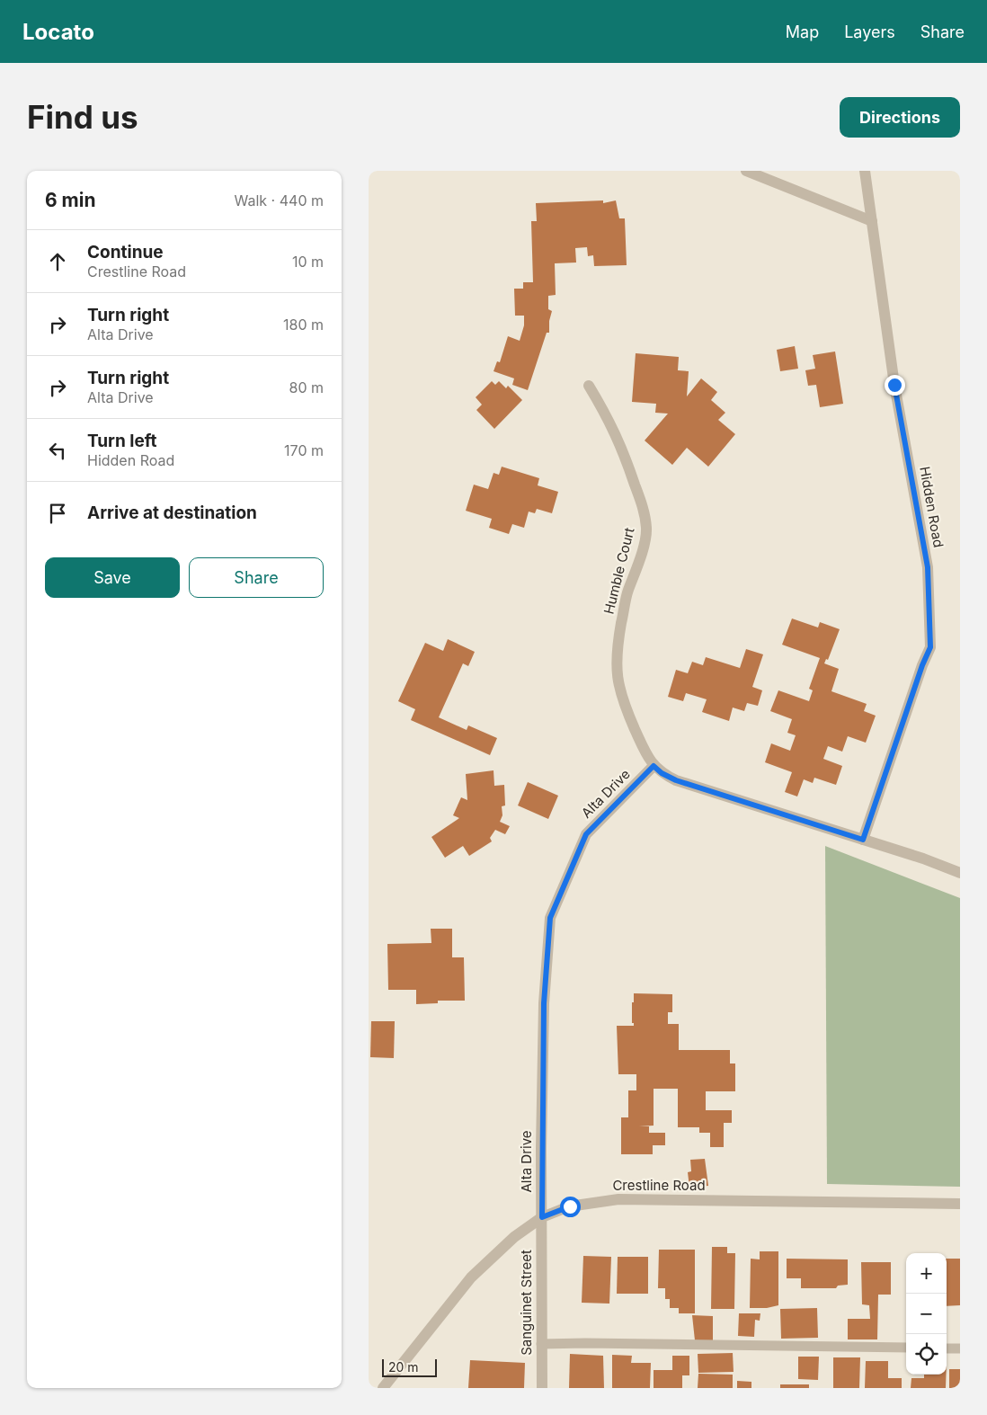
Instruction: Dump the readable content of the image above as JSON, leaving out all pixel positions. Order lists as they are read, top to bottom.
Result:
{
  "streets": {
    "street": [
      "Hidden Road",
      "Humble Court",
      "Alta Drive",
      "Crestline Road",
      "Sanguinet Street"
    ]
  },
  "crossings": [
    ["Humble Court", "Alta Drive"],
    ["Alta Drive", "Crestline Road"],
    ["Alta Drive", "Sanguinet Street"],
    ["Crestline Road", "Sanguinet Street"]
  ],
  "scale_bar": "20 m",
  "page": {
    "header": "Locato",
    "nav": ["Map", "Layers", "Share"],
    "buttons": [
      "Directions",
      ["Save", "Share"]
    ],
    "title": "Find us",
    "heading": ["6 min", "Walk · 440 m"],
    "list": [
      ["Continue", "Crestline Road", "10 m"],
      ["Turn right", "Alta Drive", "180 m"],
      ["Turn right", "Alta Drive", "80 m"],
      ["Turn left", "Hidden Road", "170 m"],
      "Arrive at destination"
    ],
    "map_buttons": ["+", "−"],
    "scale": "20 m"
  }
}
